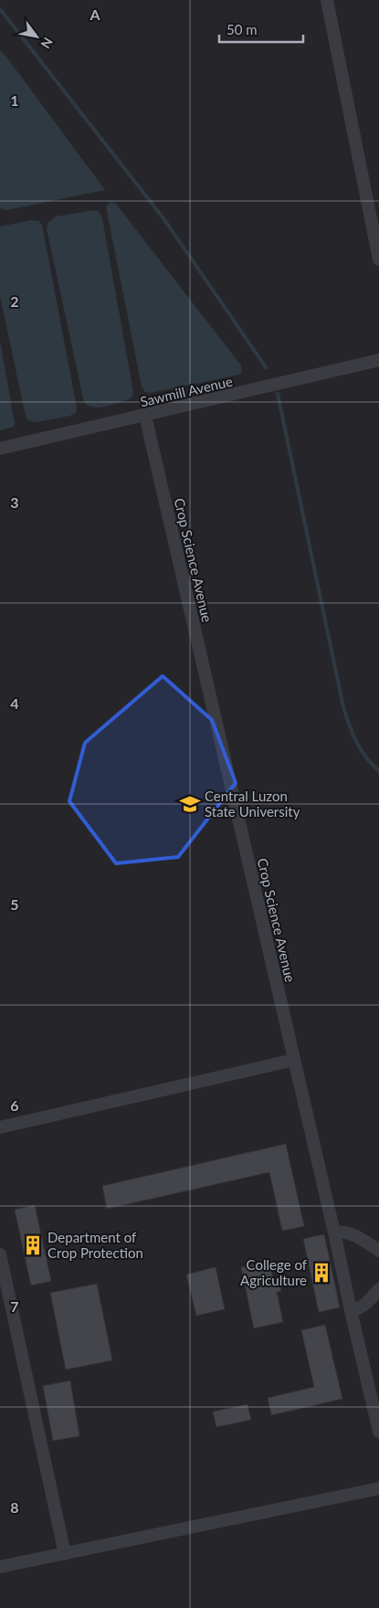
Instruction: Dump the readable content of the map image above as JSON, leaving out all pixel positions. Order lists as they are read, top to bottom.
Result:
{
  "streets": {
    "street": ["Sawmill Avenue", "Crop Science Avenue"]
  },
  "crossings": [
    ["Sawmill Avenue", "Crop Science Avenue"]
  ],
  "places": {
    "school or university": ["Central Luzon State University"],
    "building": ["Department of Crop Protection", "College of Agriculture"]
  },
  "scale_bar": "50 m",
  "north": "bottom right",
  "grid": {
    "columns": ["A"],
    "rows": [
      "1",
      "2",
      "3",
      "4",
      "5",
      "6",
      "7",
      "8"
    ]
  }
}
